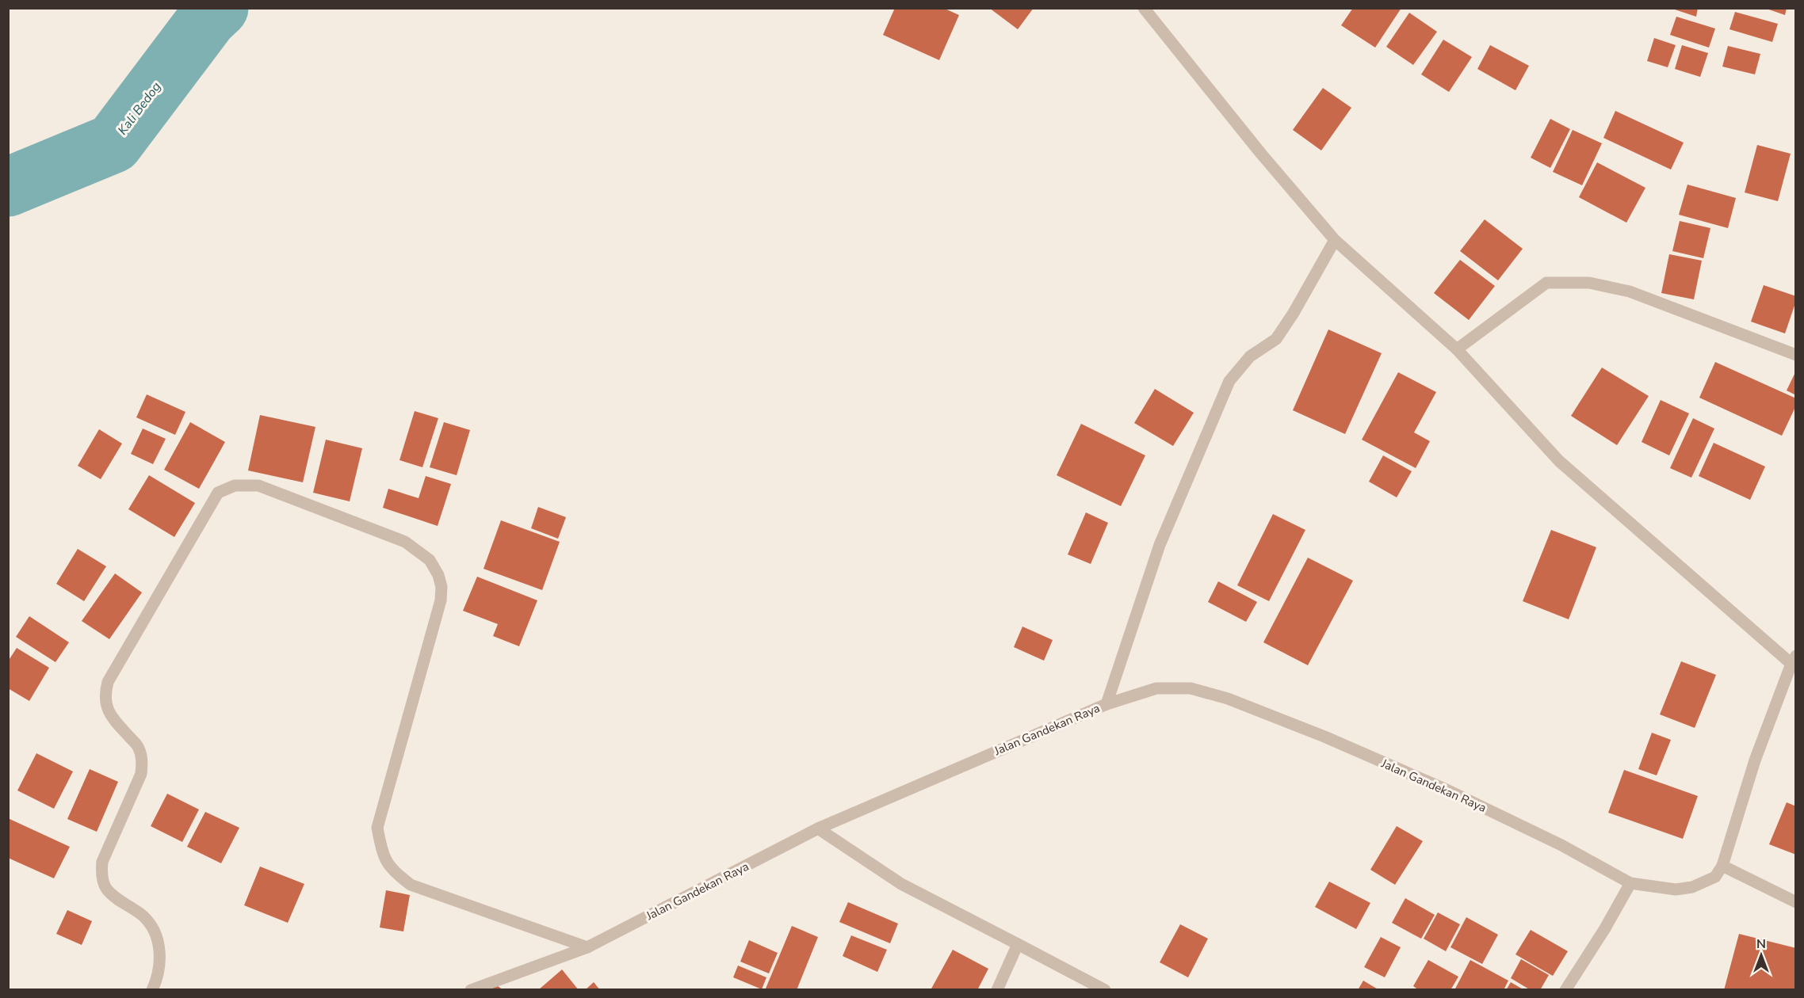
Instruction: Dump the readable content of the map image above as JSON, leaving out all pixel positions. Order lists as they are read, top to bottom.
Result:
{
  "streets": {
    "street": ["Jalan Gandekan Raya"]
  },
  "water": ["Kali Bedog"],
  "north": "top"
}
